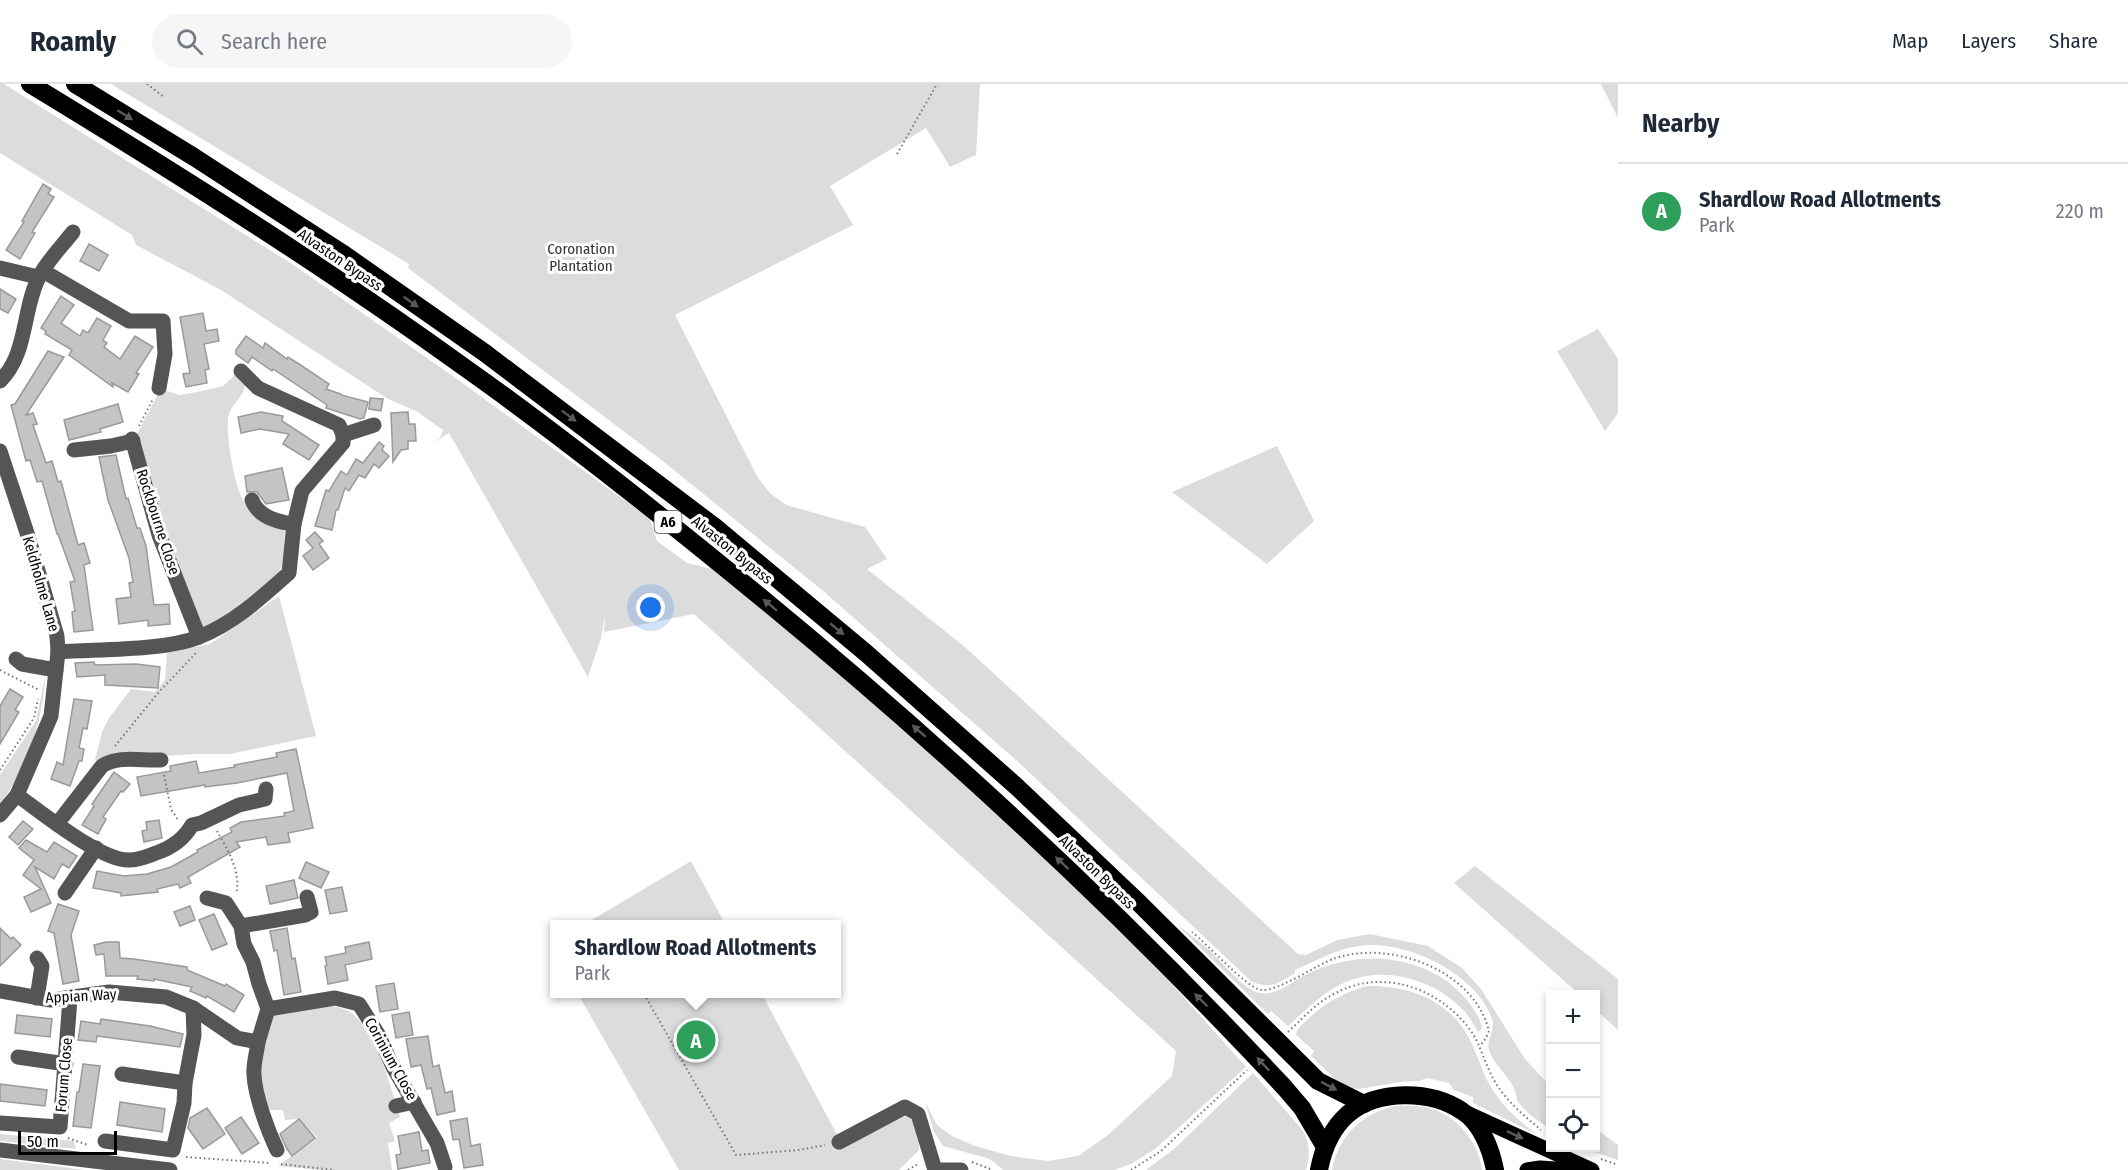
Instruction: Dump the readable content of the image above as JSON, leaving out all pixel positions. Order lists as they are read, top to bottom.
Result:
{
  "streets": {
    "highway": ["Alvaston Bypass", "A6"],
    "street": [
      "Rockbourne Close",
      "Keldholme Lane",
      "Appian Way",
      "Corinium Close",
      "Forum Close"
    ]
  },
  "crossings": [
    ["Appian Way", "Forum Close"]
  ],
  "parks": ["Coronation Plantation"],
  "scale_bar": "50 m",
  "page": {
    "header": "Roamly",
    "search": "Search here",
    "nav": ["Map", "Layers", "Share"],
    "heading": "Nearby",
    "list": [
      {
        "mark": "A",
        "name": "Shardlow Road Allotments",
        "note": "Park",
        "value": "220 m"
      }
    ],
    "popup": ["Shardlow Road Allotments", "Park"],
    "map_buttons": ["+", "−"],
    "pins": "A",
    "scale": "50 m"
  }
}
